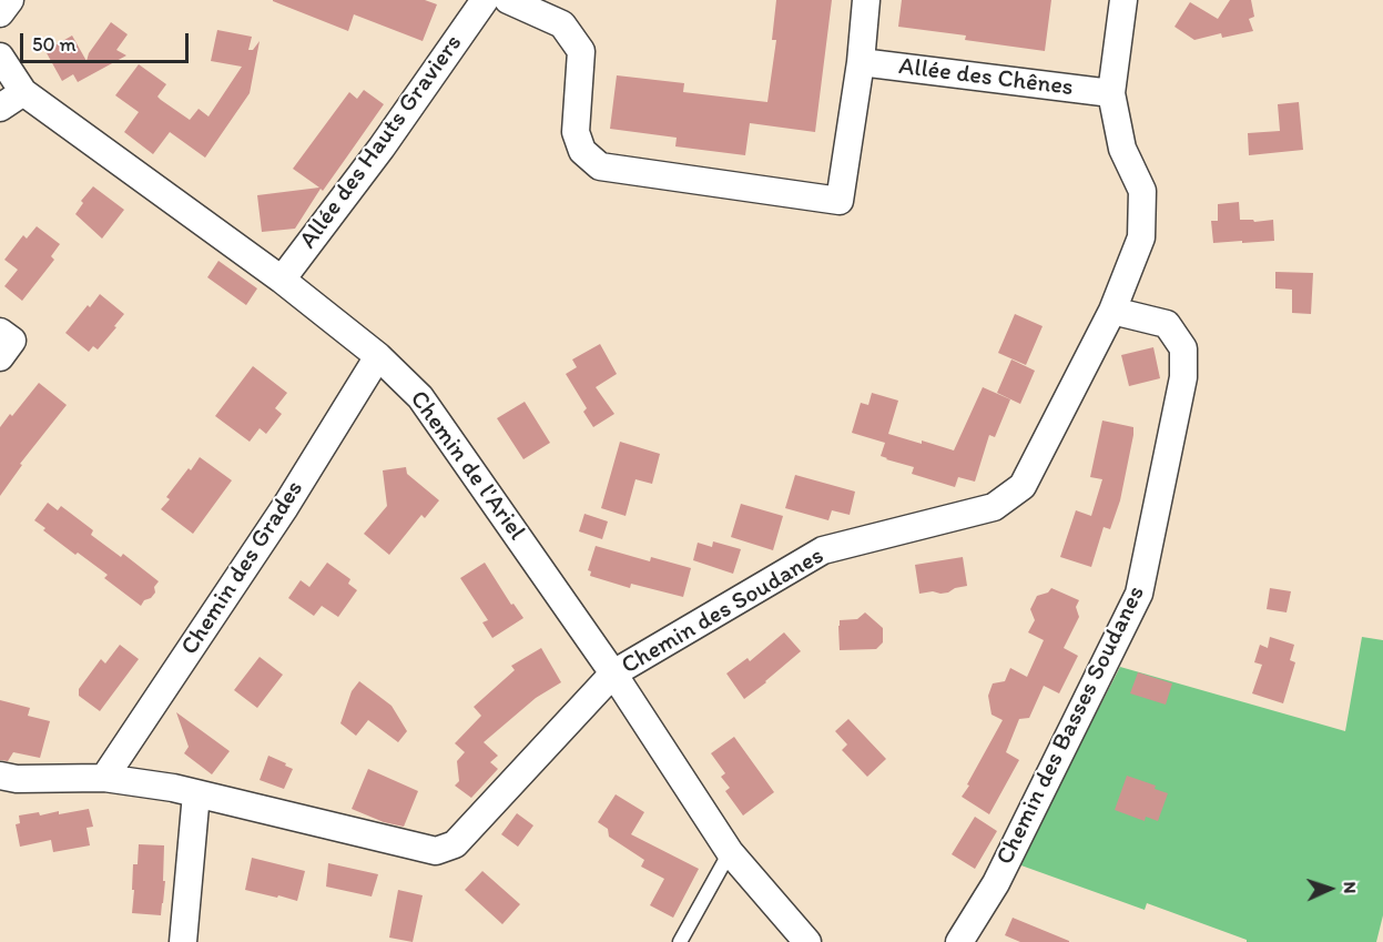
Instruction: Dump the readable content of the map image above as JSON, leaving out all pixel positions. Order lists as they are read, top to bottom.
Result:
{
  "streets": {
    "street": [
      "Allée des Chênes",
      "Allée des Hauts Graviers",
      "Chemin de l'Ariel",
      "Chemin des Grades",
      "Chemin des Soudanes",
      "Chemin des Basses Soudanes"
    ]
  },
  "crossings": [
    ["Allée des Chênes", "Chemin des Soudanes"],
    ["Allée des Hauts Graviers", "Chemin de l'Ariel"],
    ["Chemin de l'Ariel", "Chemin des Grades"],
    ["Chemin de l'Ariel", "Chemin des Soudanes"],
    ["Chemin des Grades", "Chemin des Soudanes"],
    ["Chemin des Soudanes", "Chemin des Basses Soudanes"]
  ],
  "scale_bar": "50 m",
  "north": "right"
}
